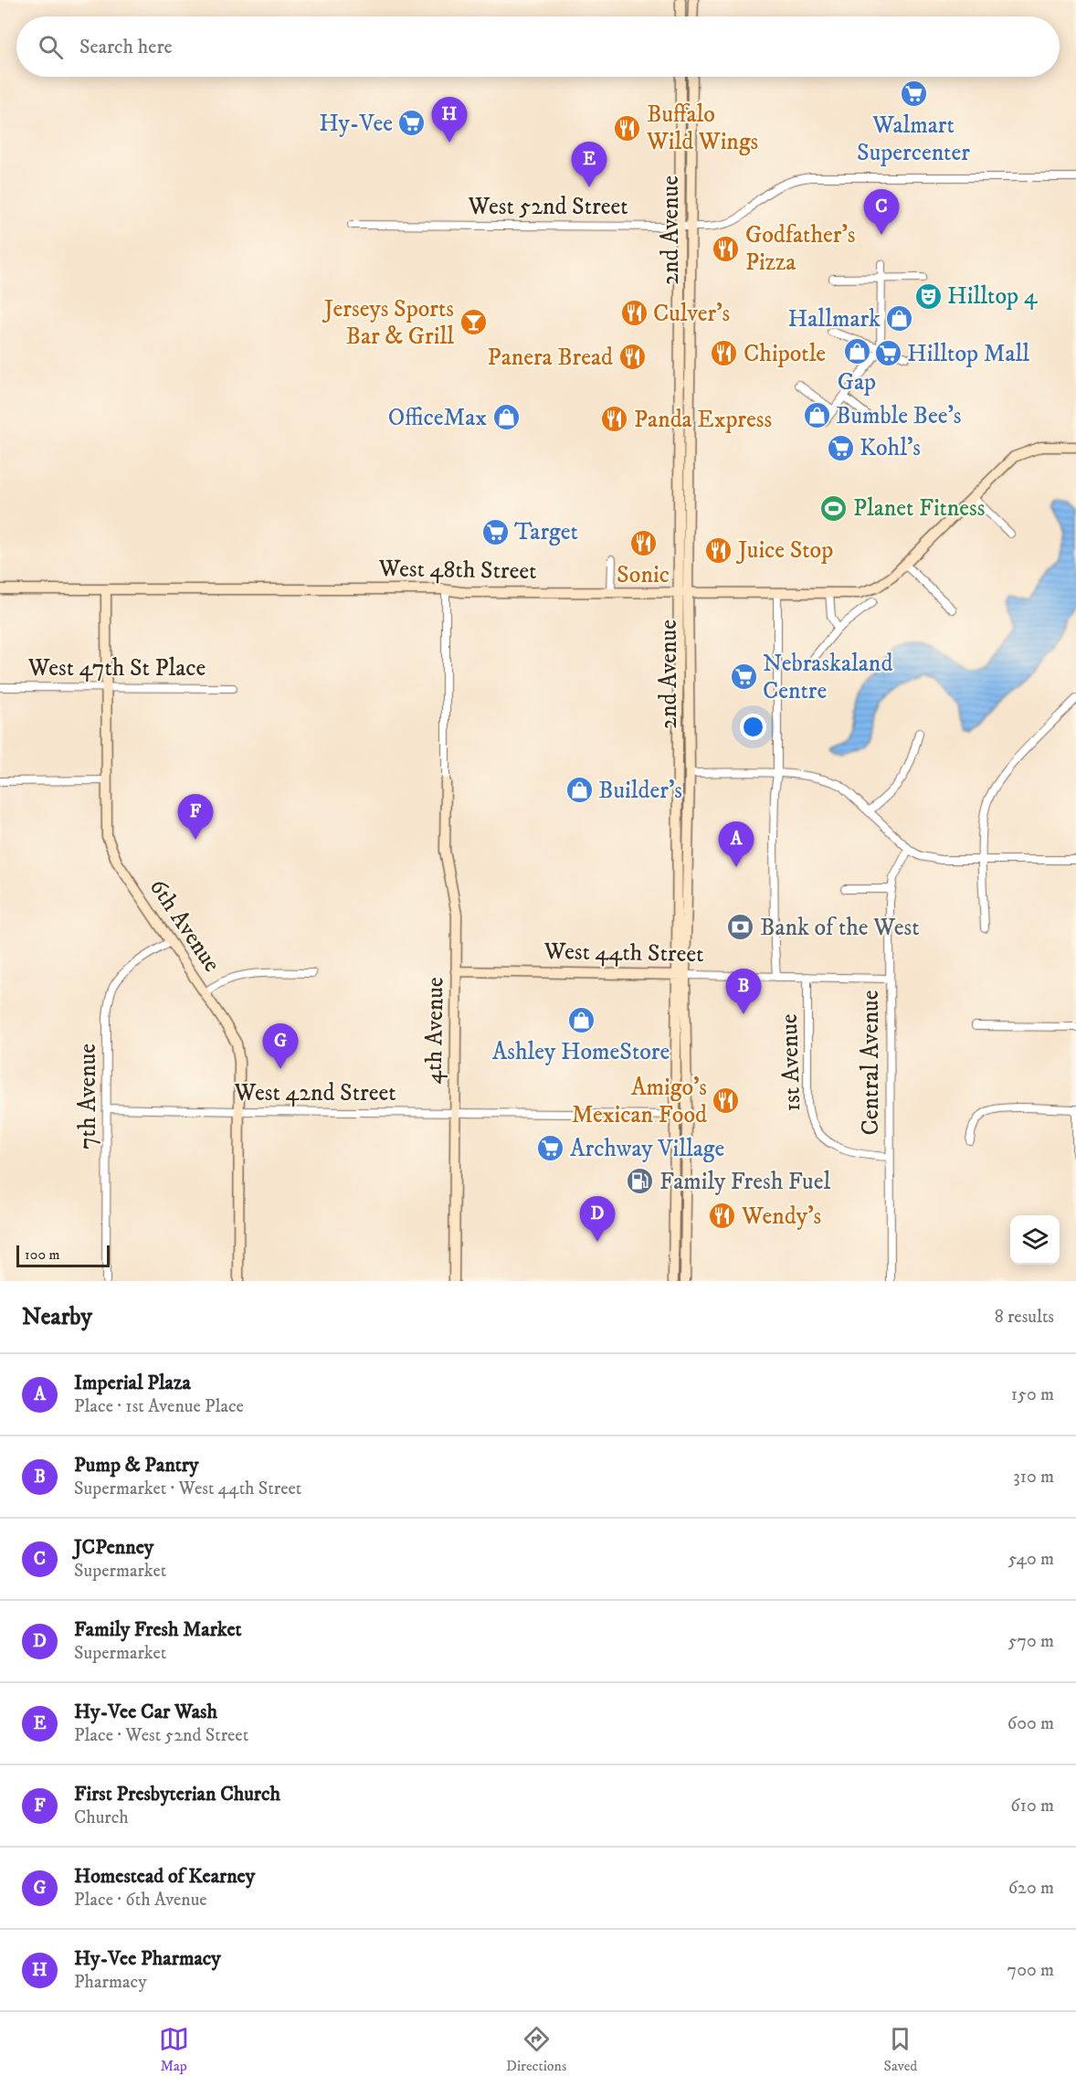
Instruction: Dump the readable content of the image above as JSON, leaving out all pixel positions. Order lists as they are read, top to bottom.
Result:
{
  "streets": {
    "street": [
      "West 52nd Street",
      "2nd Avenue",
      "West 48th Street",
      "West 47th St Place",
      "6th Avenue",
      "West 44th Street",
      "4th Avenue",
      "1st Avenue",
      "Central Avenue",
      "West 42nd Street",
      "7th Avenue"
    ]
  },
  "crossings": [
    ["West 52nd Street", "2nd Avenue"],
    ["2nd Avenue", "West 48th Street"],
    ["2nd Avenue", "West 44th Street"],
    ["2nd Avenue", "West 42nd Street"],
    ["West 48th Street", "6th Avenue"],
    ["West 47th St Place", "6th Avenue"],
    ["6th Avenue", "West 42nd Street"],
    ["6th Avenue", "7th Avenue"],
    ["West 44th Street", "4th Avenue"],
    ["West 44th Street", "1st Avenue"],
    ["West 44th Street", "Central Avenue"],
    ["4th Avenue", "West 42nd Street"],
    ["1st Avenue", "Central Avenue"],
    ["West 42nd Street", "7th Avenue"]
  ],
  "places": {
    "supermarket": [
      "Walmart Supercenter",
      "Hy-Vee",
      "Hilltop Mall",
      "Kohl's",
      "Target",
      "Nebraskaland Centre",
      "Archway Village"
    ],
    "restaurant": [
      "Buffalo Wild Wings",
      "Godfather's Pizza",
      "Culver's",
      "Chipotle",
      "Panera Bread",
      "Panda Express",
      "Sonic",
      "Juice Stop",
      "Amigo's Mexican Food",
      "Wendy's"
    ],
    "theatre": ["Hilltop 4"],
    "shop": [
      "Hallmark",
      "Gap",
      "Bumble Bee's",
      "OfficeMax",
      "Builder's",
      "Ashley HomeStore"
    ],
    "bar": ["Jerseys Sports Bar & Grill"],
    "sports": ["Planet Fitness"],
    "bank": ["Bank of the West"],
    "fuel station": ["Family Fresh Fuel"]
  },
  "scale_bar": "100 m",
  "page": {
    "search": "Search here",
    "pins": [
      "H",
      "E",
      "C",
      "F",
      "A",
      "B",
      "G",
      "D"
    ],
    "scale": "100 m",
    "heading": ["Nearby", "8 results"],
    "list": [
      {
        "mark": "A",
        "name": "Imperial Plaza",
        "note": "Place · 1st Avenue Place",
        "value": "150 m"
      },
      {
        "mark": "B",
        "name": "Pump & Pantry",
        "note": "Supermarket · West 44th Street",
        "value": "310 m"
      },
      {
        "mark": "C",
        "name": "JCPenney",
        "note": "Supermarket",
        "value": "540 m"
      },
      {
        "mark": "D",
        "name": "Family Fresh Market",
        "note": "Supermarket",
        "value": "570 m"
      },
      {
        "mark": "E",
        "name": "Hy-Vee Car Wash",
        "note": "Place · West 52nd Street",
        "value": "600 m"
      },
      {
        "mark": "F",
        "name": "First Presbyterian Church",
        "note": "Church",
        "value": "610 m"
      },
      {
        "mark": "G",
        "name": "Homestead of Kearney",
        "note": "Place · 6th Avenue",
        "value": "620 m"
      },
      {
        "mark": "H",
        "name": "Hy-Vee Pharmacy",
        "note": "Pharmacy",
        "value": "700 m"
      }
    ],
    "nav": ["Map", "Directions", "Saved"]
  }
}
